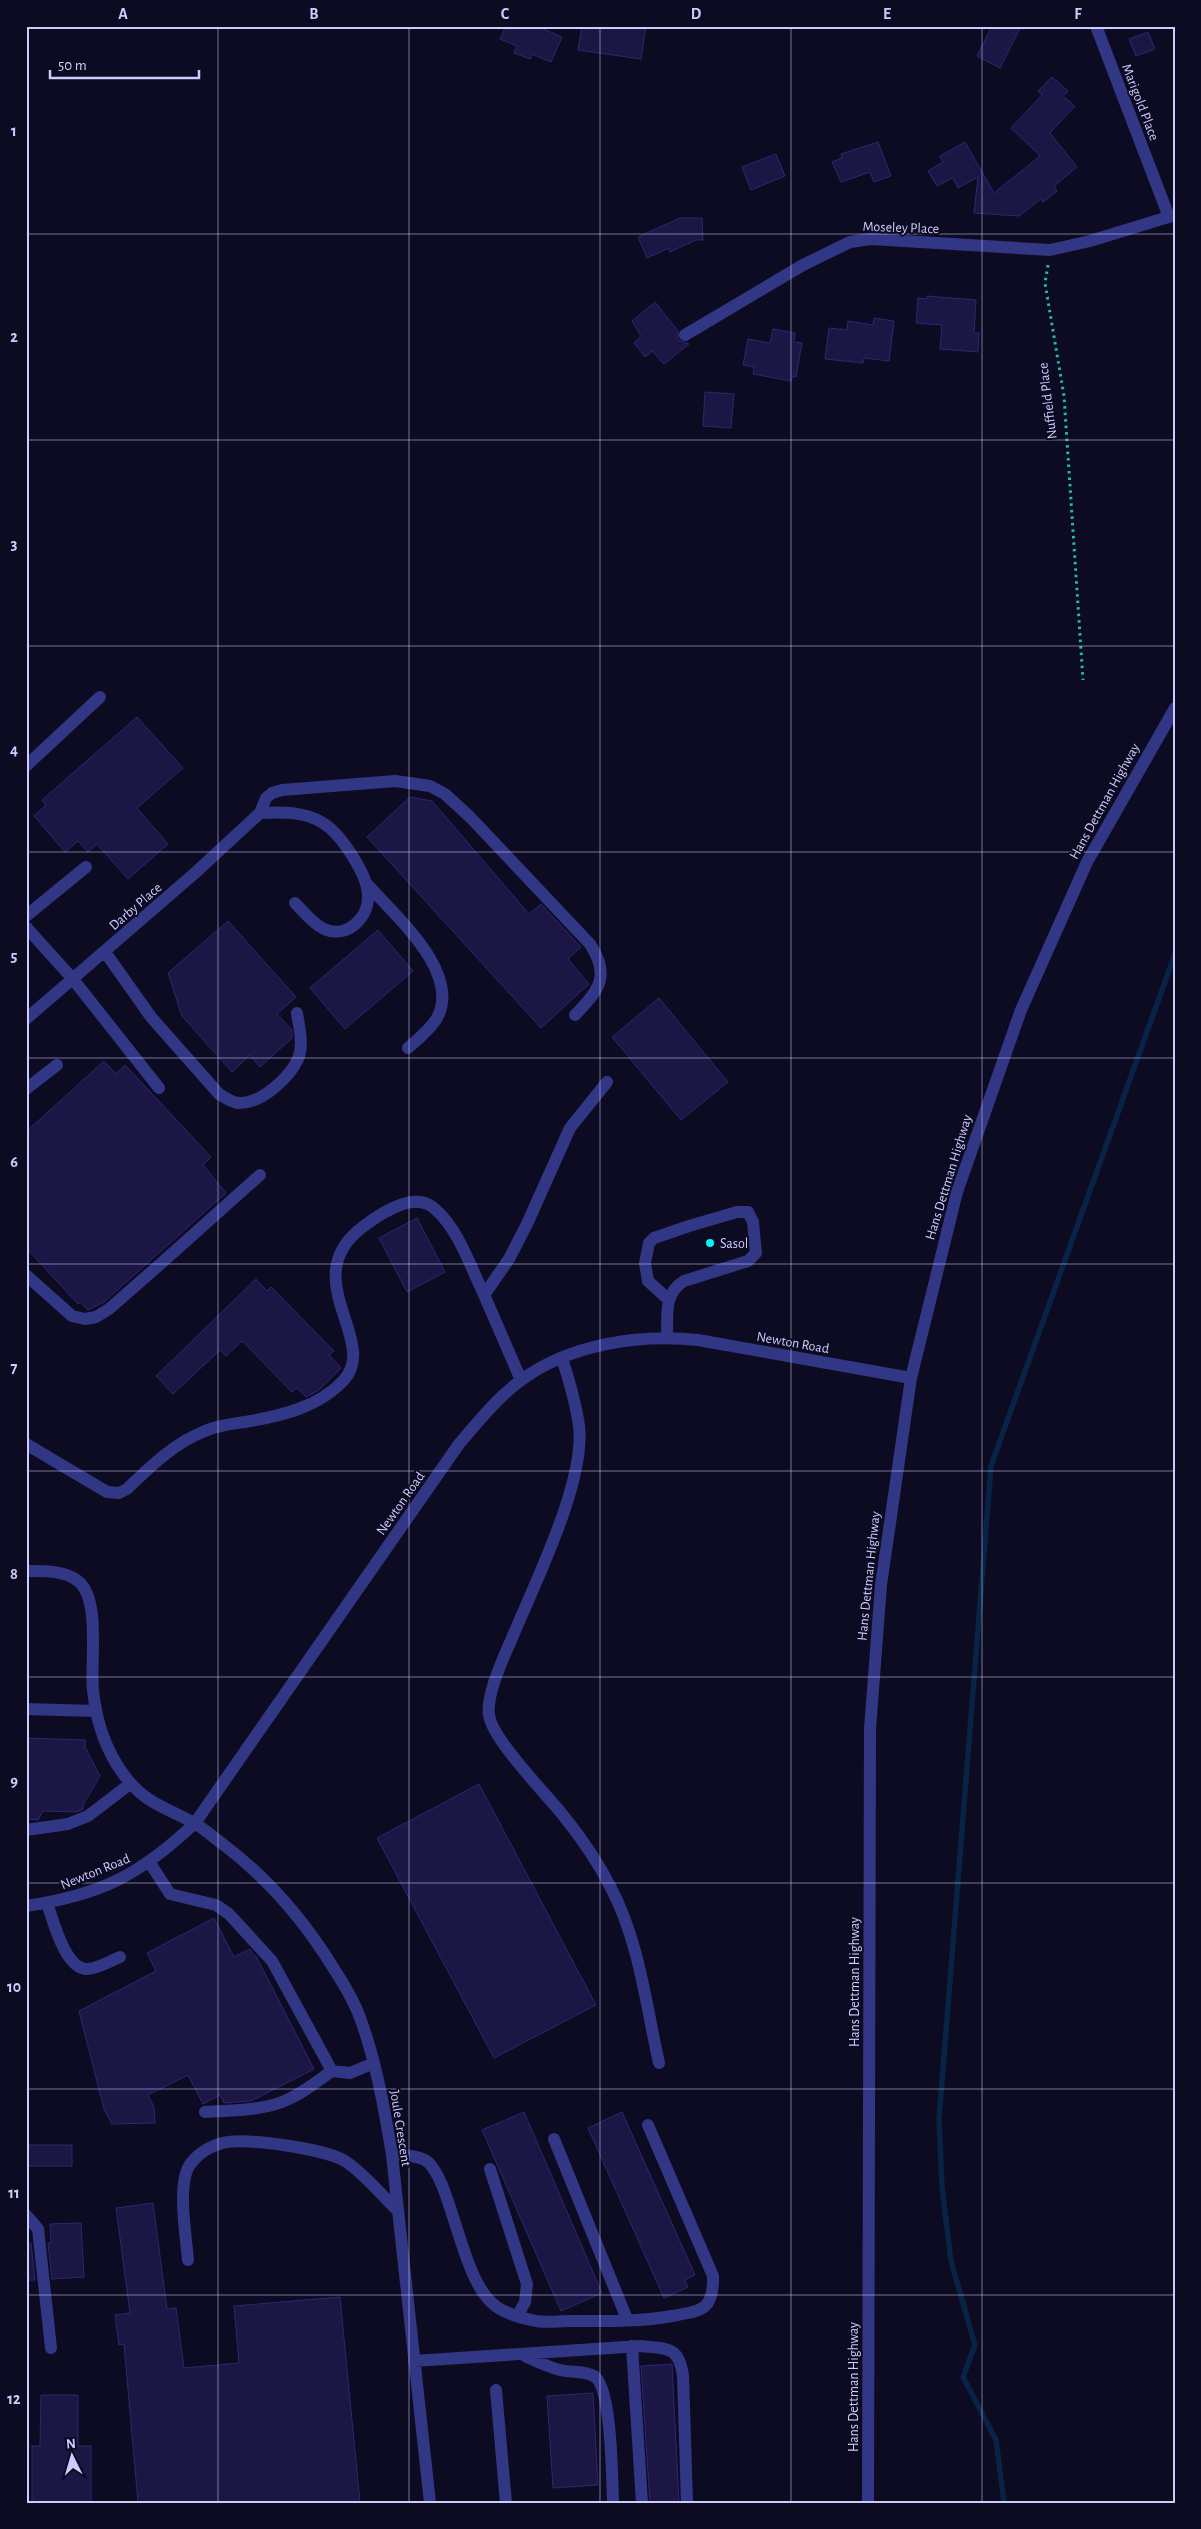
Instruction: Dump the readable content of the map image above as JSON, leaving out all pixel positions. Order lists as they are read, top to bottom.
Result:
{
  "streets": {
    "street": [
      "Marigold Place",
      "Moseley Place",
      "Hans Dettman Highway",
      "Darby Place",
      "Newton Road",
      "Joule Crescent"
    ],
    "path": ["Nuffield Place"]
  },
  "crossings": [
    ["Moseley Place", "Nuffield Place"],
    ["Hans Dettman Highway", "Newton Road"],
    ["Newton Road", "Joule Crescent"]
  ],
  "places": ["Sasol"],
  "scale_bar": "50 m",
  "north": "top",
  "grid": {
    "columns": [
      "A",
      "B",
      "C",
      "D",
      "E",
      "F"
    ],
    "rows": [
      "1",
      "2",
      "3",
      "4",
      "5",
      "6",
      "7",
      "8",
      "9",
      "10",
      "11",
      "12"
    ]
  }
}
